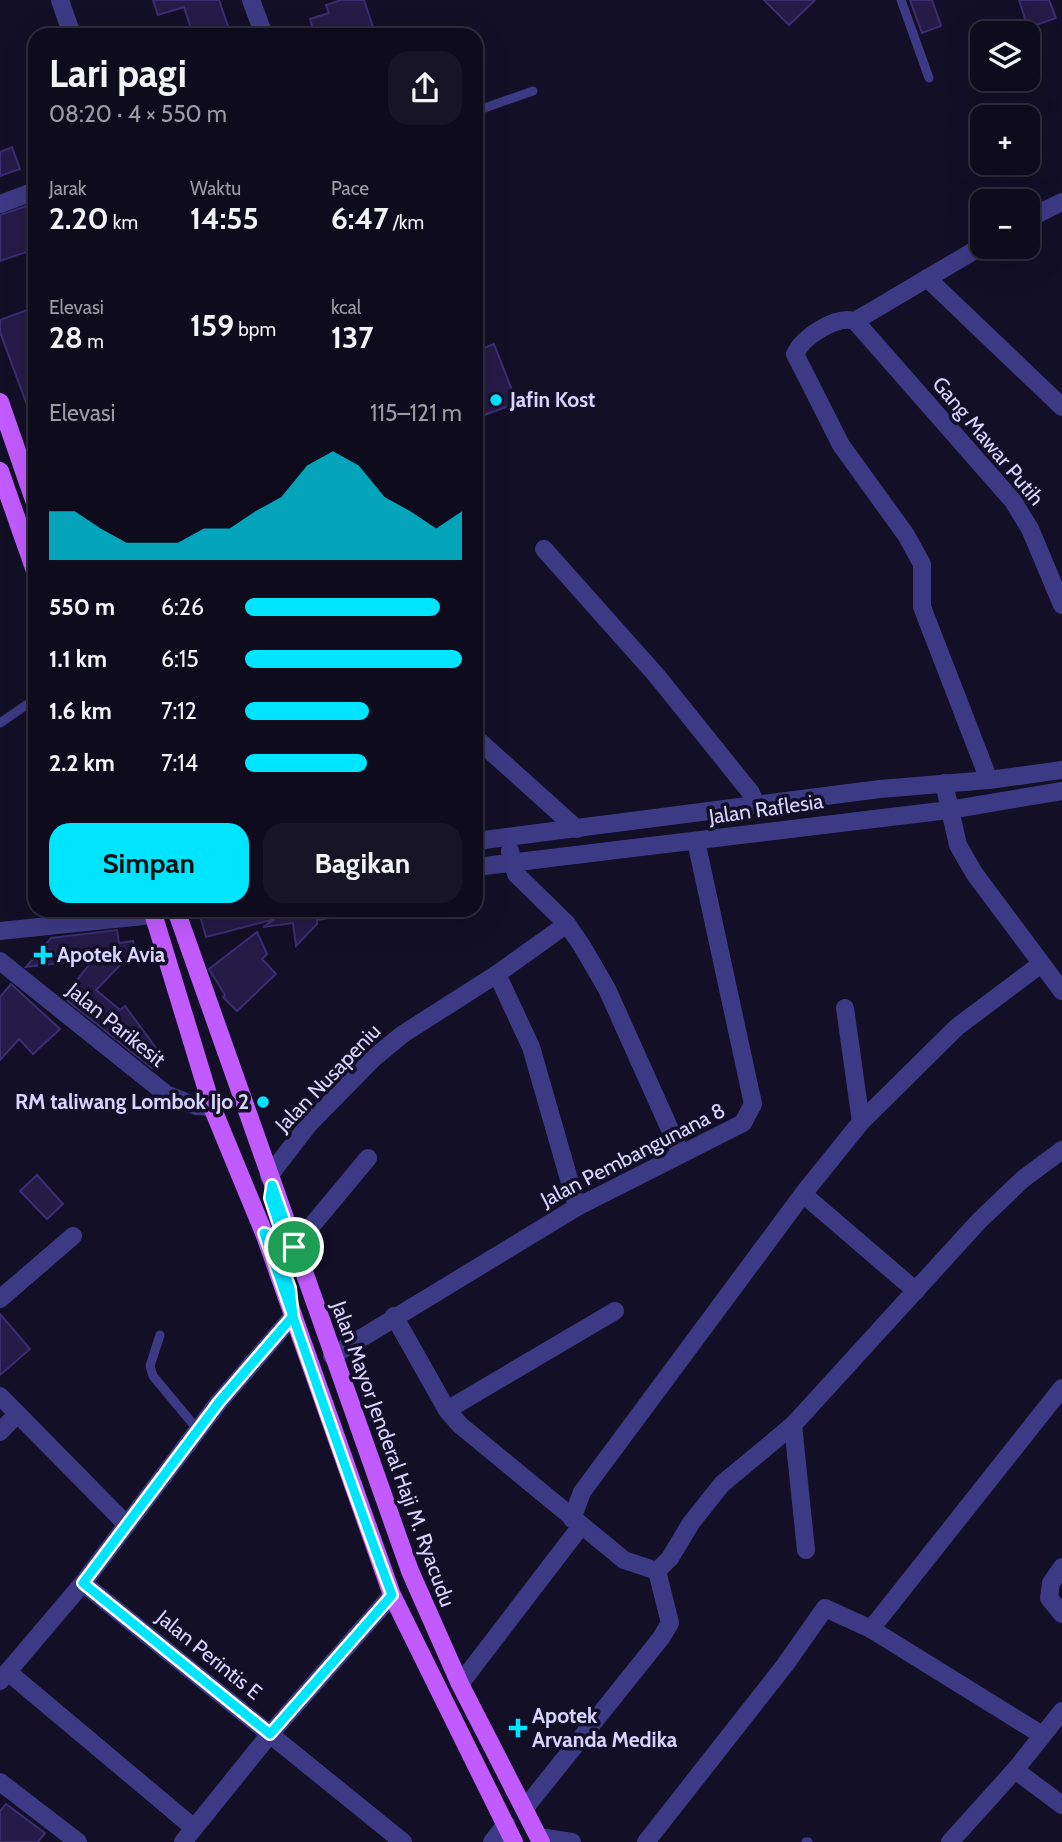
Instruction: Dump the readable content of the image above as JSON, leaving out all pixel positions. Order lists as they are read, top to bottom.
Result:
{
  "streets": {
    "main road": ["Jalan Mayor Jenderal Haji M. Ryacudu"],
    "street": [
      "Gang Mawar Putih",
      "Jalan Raflesia",
      "Jalan Parikesit",
      "Jalan Nusapeniu",
      "Jalan Pembangunana 8",
      "Jalan Perintis E"
    ]
  },
  "crossings": [
    ["Jalan Raflesia", "Jalan Pembangunana 8"],
    ["Jalan Nusapeniu", "Jalan Mayor Jenderal Haji M. Ryacudu"],
    ["Jalan Pembangunana 8", "Jalan Mayor Jenderal Haji M. Ryacudu"]
  ],
  "places": {
    "other": ["Jafin Kost", "RM taliwang Lombok Ijo 2"],
    "health": ["Apotek Avia", "Apotek Arvanda Medika"]
  },
  "page": {
    "map_buttons": ["+", "−"],
    "heading": ["Lari pagi", "08:20 · 4 × 550 m"],
    "stats": [
      ["Jarak", "2.20 km"],
      ["Waktu", "14:55"],
      ["Pace", "6:47 /km"],
      ["Elevasi", "28 m"],
      ["159 bpm"],
      ["kcal", "137"]
    ],
    "chart": ["Elevasi", "115–121 m"],
    "list": [
      {
        "name": "550 m",
        "note": "6:26"
      },
      {
        "name": "1.1 km",
        "note": "6:15"
      },
      {
        "name": "1.6 km",
        "note": "7:12"
      },
      {
        "name": "2.2 km",
        "note": "7:14"
      }
    ],
    "buttons": ["Simpan", "Bagikan"]
  }
}
